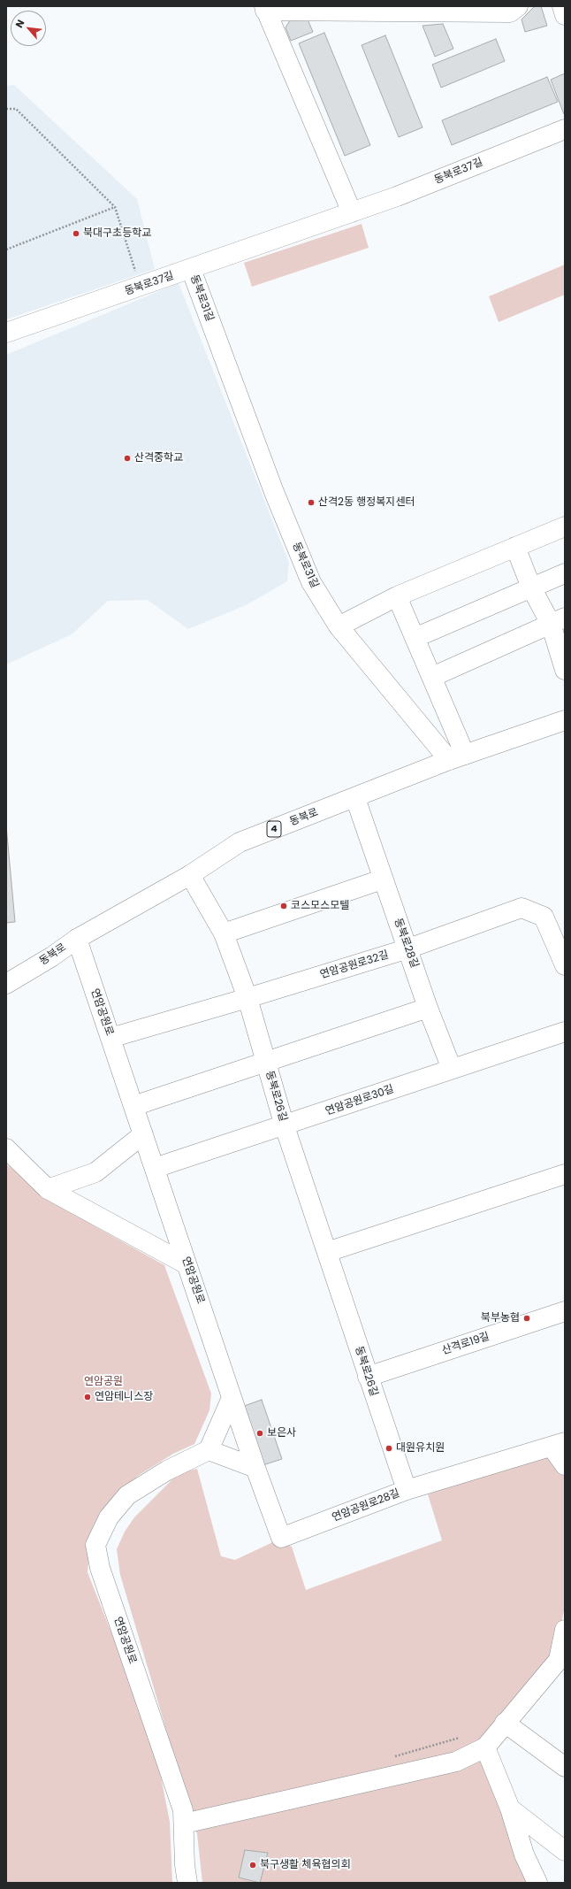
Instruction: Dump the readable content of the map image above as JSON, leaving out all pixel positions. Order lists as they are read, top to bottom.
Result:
{
  "streets": {
    "street": [
      "동북로37길",
      "동북로31길",
      "동북로",
      "4",
      "동북로28길",
      "연암공원로32길",
      "연암공원로",
      "동북로26길",
      "연암공원로30길",
      "산격로19길",
      "연암공원로28길"
    ]
  },
  "crossings": [
    ["동북로37길", "동북로31길"],
    ["동북로31길", "동북로"],
    ["동북로", "동북로28길"],
    ["동북로", "연암공원로"],
    ["동북로", "동북로26길"],
    ["동북로28길", "연암공원로32길"],
    ["동북로28길", "동북로26길"],
    ["동북로28길", "연암공원로30길"],
    ["연암공원로32길", "연암공원로"],
    ["연암공원로32길", "동북로26길"],
    ["연암공원로", "동북로26길"],
    ["연암공원로", "연암공원로30길"],
    ["연암공원로", "연암공원로28길"],
    ["동북로26길", "연암공원로30길"],
    ["동북로26길", "산격로19길"],
    ["동북로26길", "연암공원로28길"]
  ],
  "parks": ["연암공원"],
  "places": [
    "북대구초등학교",
    "산격중학교",
    "산격2동 행정복지센터",
    "코스모스모텔",
    "북부농협",
    "연암테니스장",
    "보은사",
    "대원유치원",
    "북구생활 체육협의회"
  ],
  "north": "top left"
}
